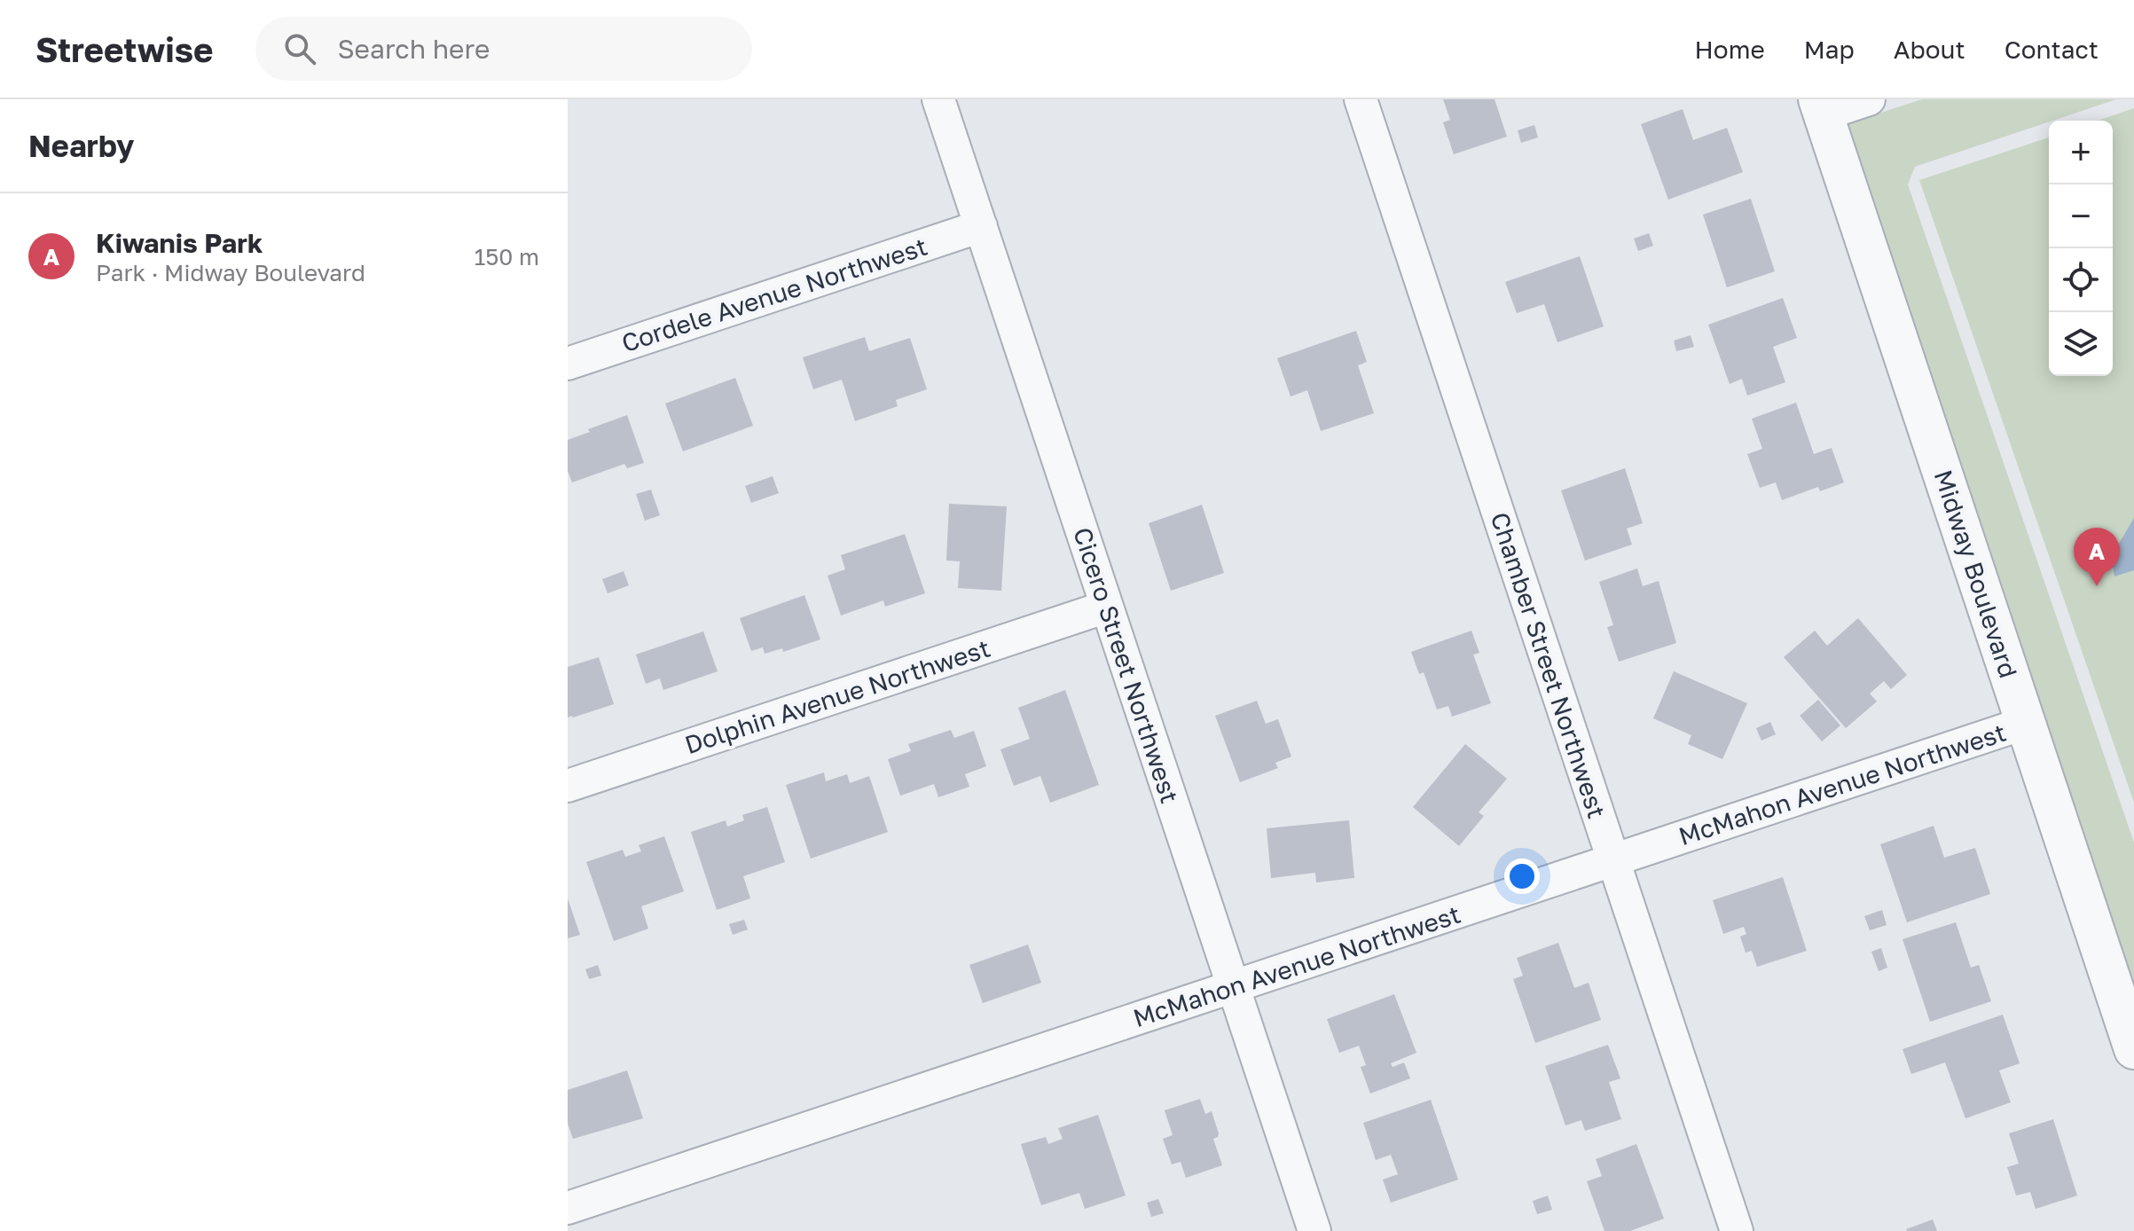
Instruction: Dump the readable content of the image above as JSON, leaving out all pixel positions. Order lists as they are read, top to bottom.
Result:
{
  "streets": {
    "street": [
      "Cordele Avenue Northwest",
      "Midway Boulevard",
      "Cicero Street Northwest",
      "Chamber Street Northwest",
      "Dolphin Avenue Northwest",
      "McMahon Avenue Northwest"
    ]
  },
  "crossings": [
    ["Cordele Avenue Northwest", "Cicero Street Northwest"],
    ["Midway Boulevard", "McMahon Avenue Northwest"],
    ["Cicero Street Northwest", "Dolphin Avenue Northwest"],
    ["Cicero Street Northwest", "McMahon Avenue Northwest"],
    ["Chamber Street Northwest", "McMahon Avenue Northwest"]
  ],
  "page": {
    "header": "Streetwise",
    "search": "Search here",
    "nav": [
      "Home",
      "Map",
      "About",
      "Contact"
    ],
    "heading": "Nearby",
    "map_buttons": ["+", "−"],
    "list": [
      {
        "mark": "A",
        "name": "Kiwanis Park",
        "note": "Park · Midway Boulevard",
        "value": "150 m"
      }
    ],
    "pins": "A"
  }
}
